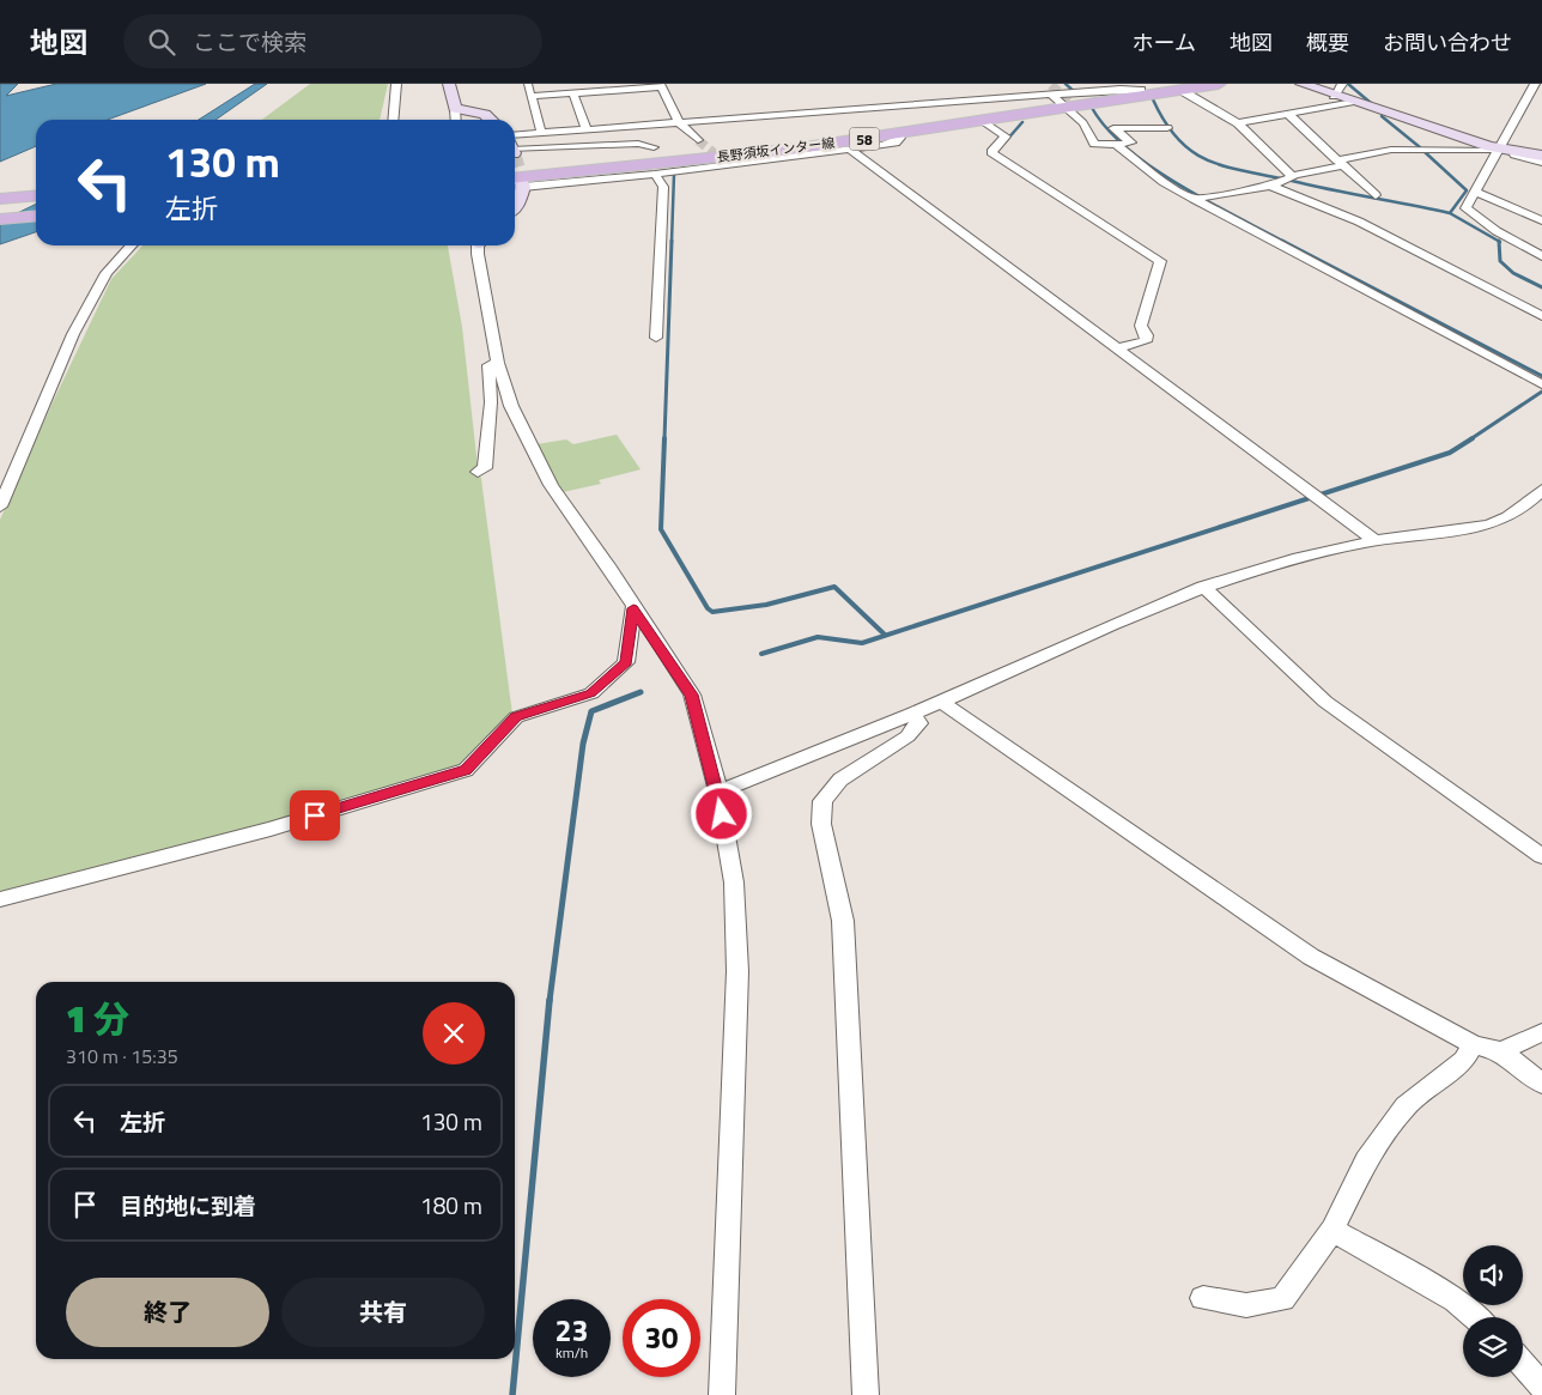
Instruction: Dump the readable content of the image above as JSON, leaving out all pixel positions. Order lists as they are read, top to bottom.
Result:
{
  "streets": {
    "main road": ["58", "長野須坂インター線"]
  },
  "page": {
    "header": "地図",
    "search": "ここで検索",
    "nav": [
      "ホーム",
      "地図",
      "概要",
      "お問い合わせ"
    ],
    "turn": ["130 m", "左折"],
    "heading": ["1 分", "310 m · 15:35"],
    "list": [
      {
        "name": "左折",
        "value": "130 m"
      },
      {
        "name": "目的地に到着",
        "value": "180 m"
      }
    ],
    "buttons": ["終了", "共有"],
    "speed": "23 km/h",
    "limit": "30"
  }
}
